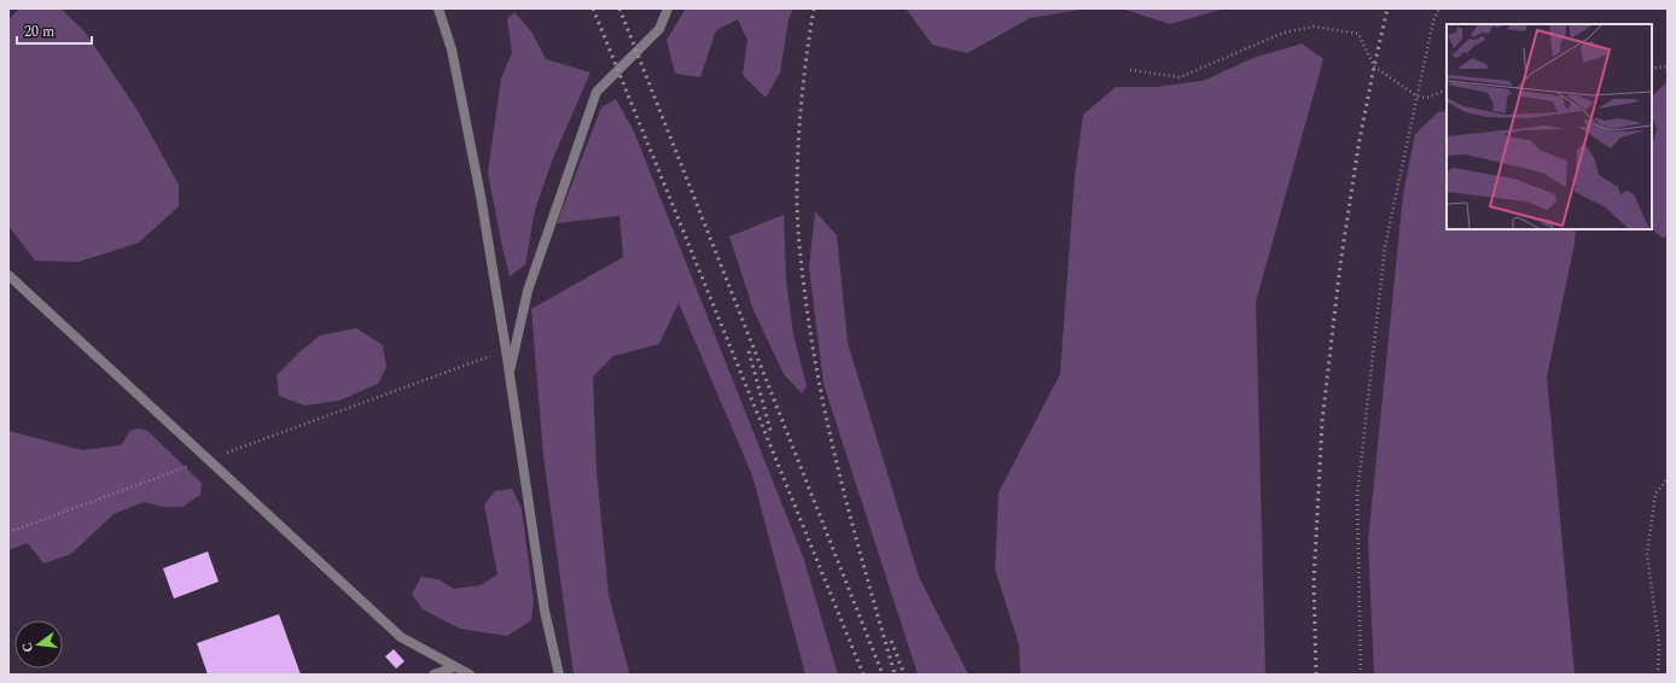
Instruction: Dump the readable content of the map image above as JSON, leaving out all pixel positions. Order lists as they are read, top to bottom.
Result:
{
  "scale_bar": "20 m",
  "north": "left"
}
